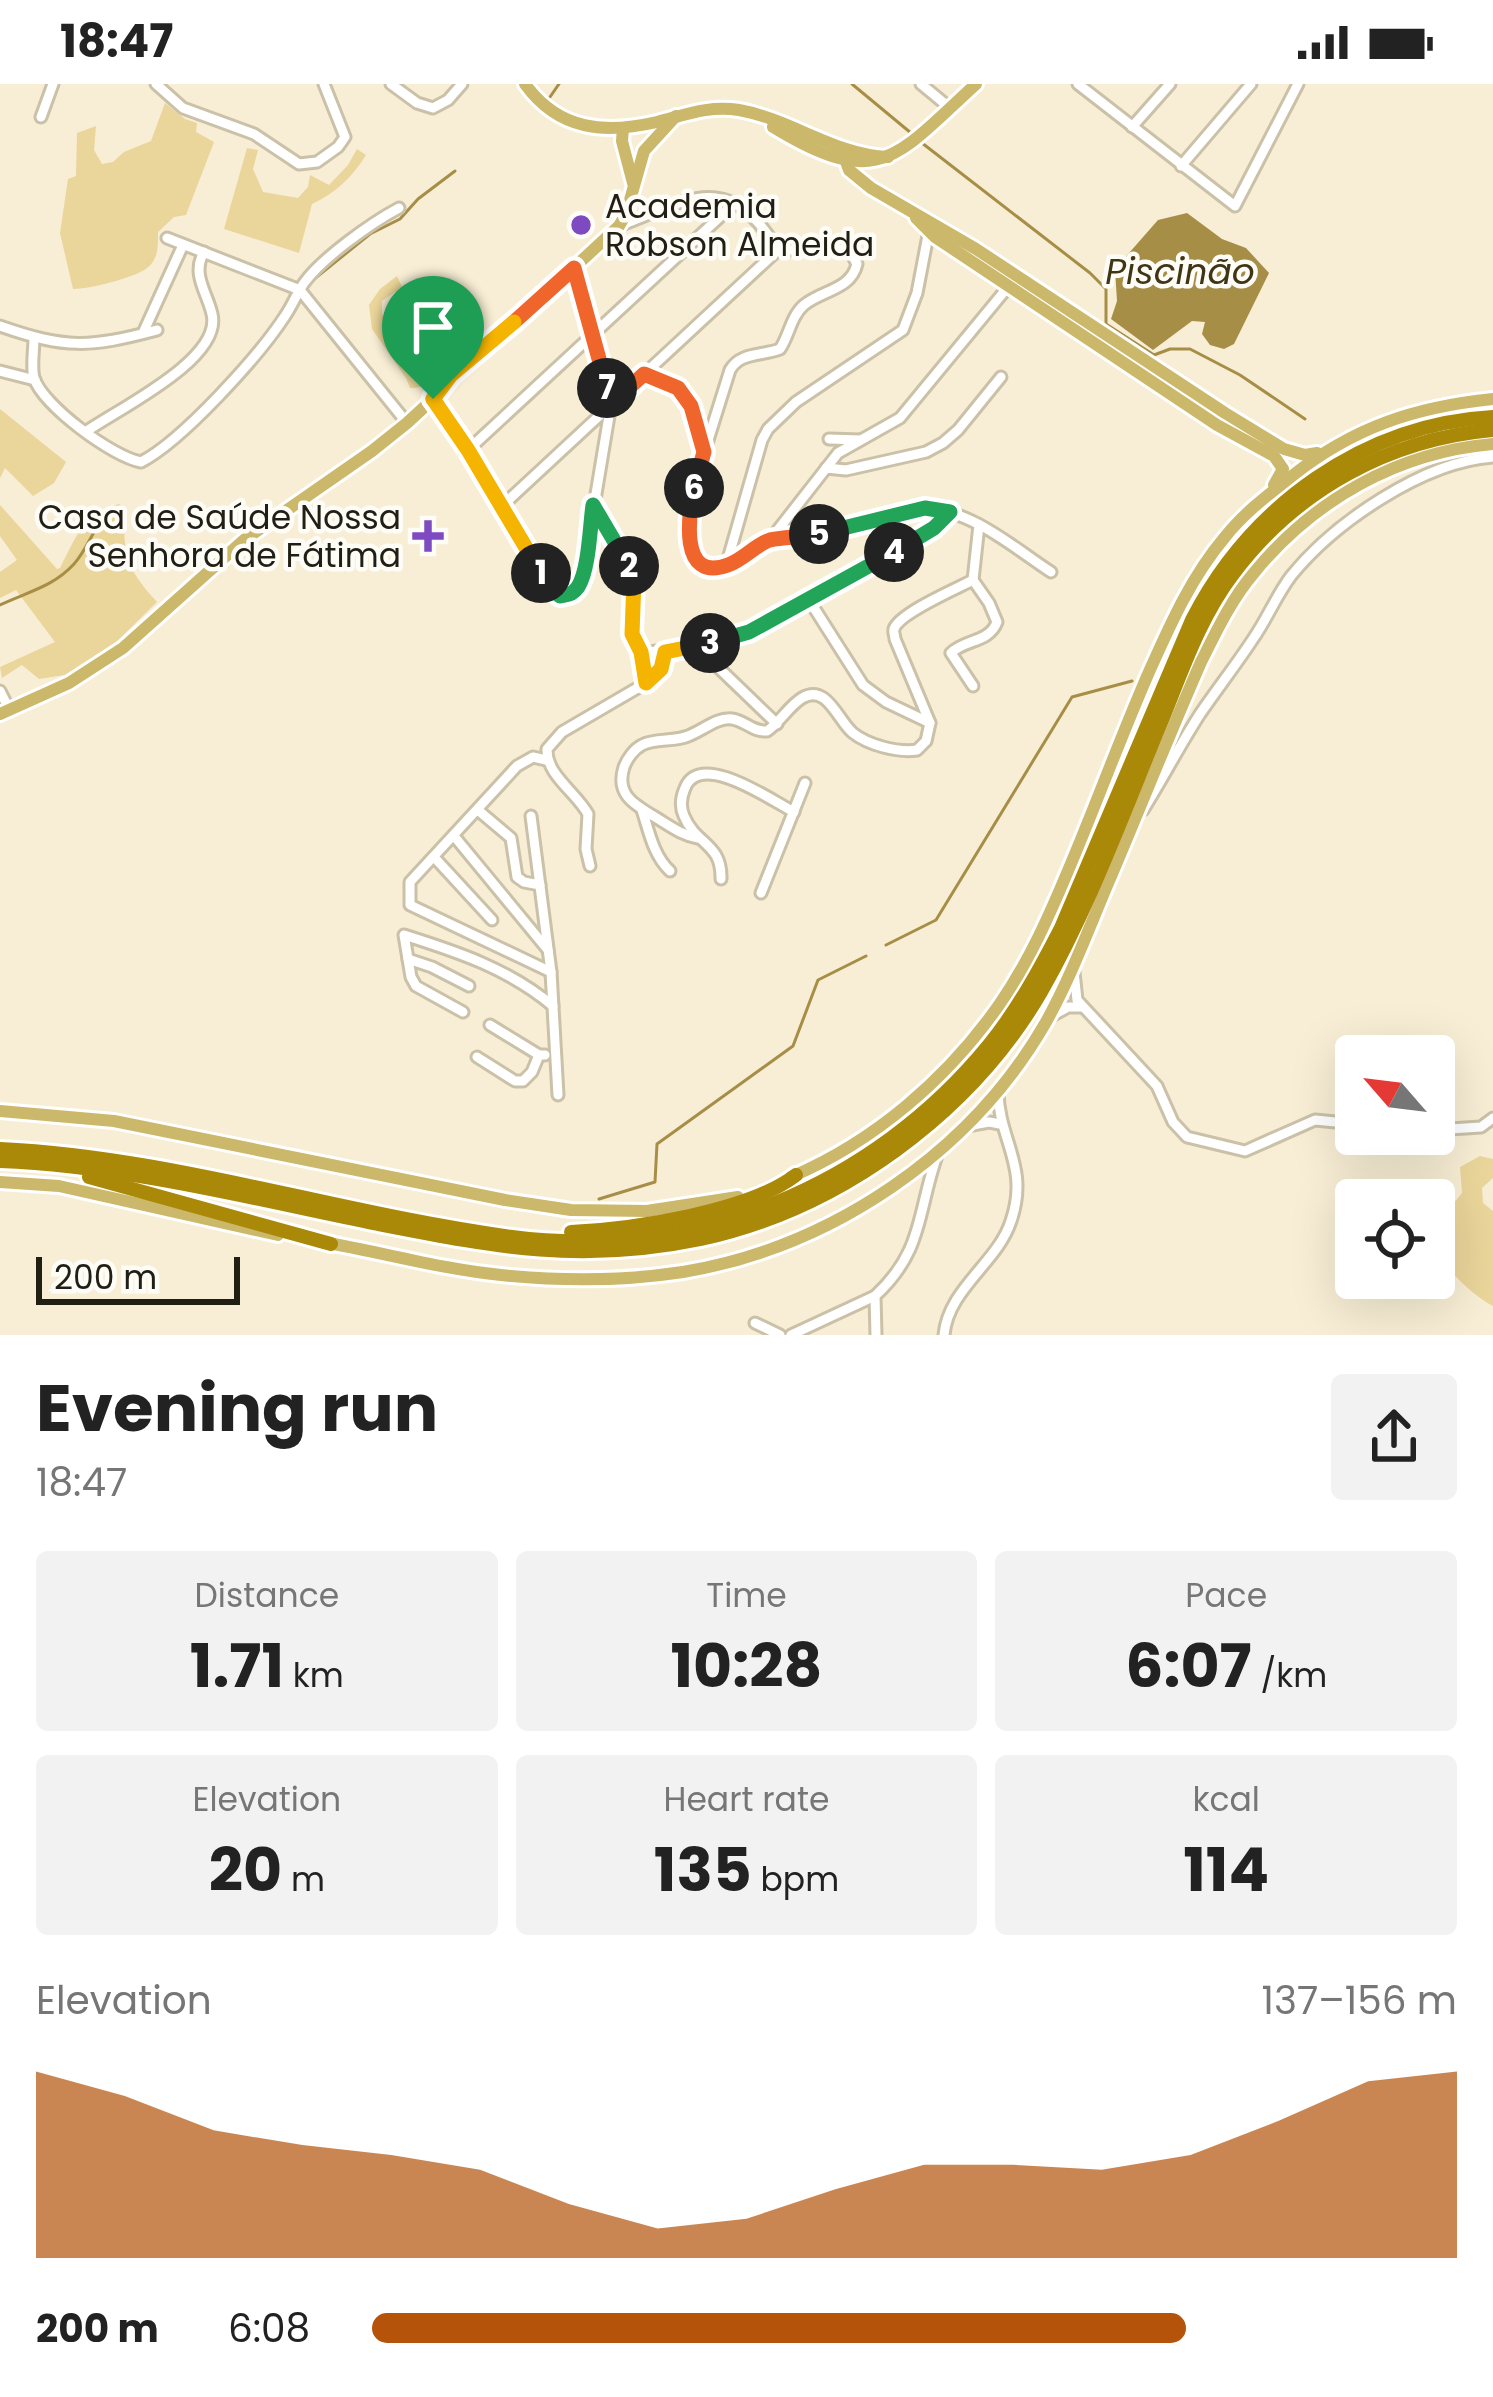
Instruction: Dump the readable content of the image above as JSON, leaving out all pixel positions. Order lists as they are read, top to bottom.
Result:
{
  "water": ["Piscinão"],
  "places": {
    "other": ["Academia Robson Almeida"],
    "health": ["Casa de Saúde Nossa Senhora de Fátima"]
  },
  "scale_bar": "200 m",
  "north": "top left",
  "page": {
    "status": "18:47",
    "pins": [
      "7",
      "6",
      "5",
      "4",
      "2",
      "1",
      "3"
    ],
    "scale": "200 m",
    "heading": ["Evening run", "18:47"],
    "stats": [
      ["Distance", "1.71 km"],
      ["Time", "10:28"],
      ["Pace", "6:07 /km"],
      ["Elevation", "20 m"],
      ["Heart rate", "135 bpm"],
      ["kcal", "114"]
    ],
    "chart": ["Elevation", "137–156 m"],
    "list": [
      {
        "name": "200 m",
        "note": "6:08"
      }
    ]
  }
}
